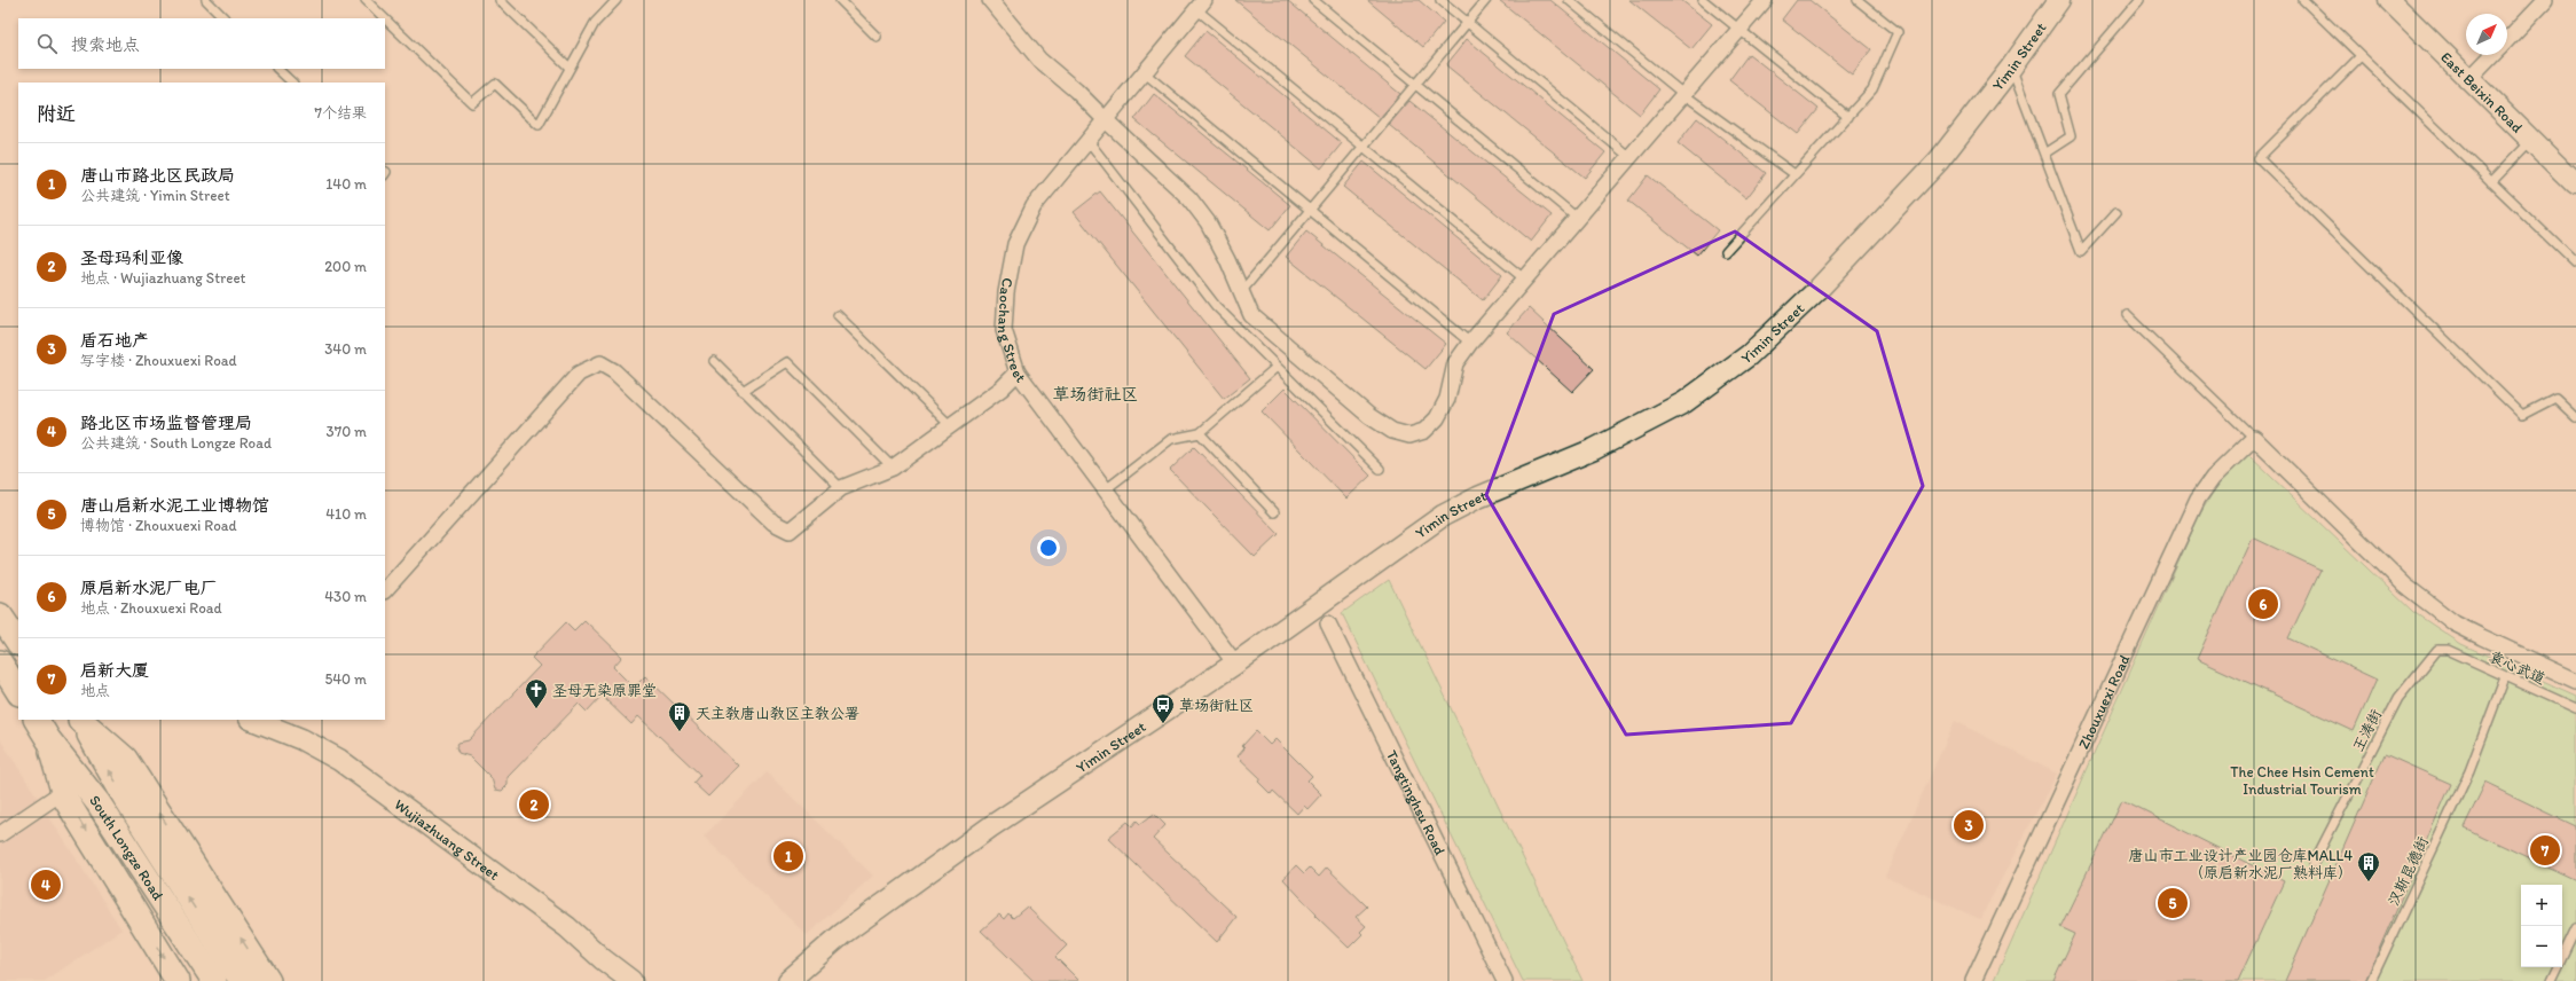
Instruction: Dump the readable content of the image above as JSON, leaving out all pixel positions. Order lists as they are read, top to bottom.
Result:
{
  "streets": {
    "main road": ["South Longze Road"],
    "street": [
      "Yimin Street",
      "East Beixin Road",
      "Caochang Street",
      "Zhouxuexi Road",
      "Tangtinghsu Road",
      "Wujiazhuang Street"
    ],
    "lane": ["袁心武道", "王涛街", "汉斯昆德街"]
  },
  "crossings": [
    ["Yimin Street", "Caochang Street"],
    ["袁心武道", "王涛街"],
    ["袁心武道", "汉斯昆德街"]
  ],
  "districts": ["草场街社区"],
  "parks": ["The Chee Hsin Cement Industrial Tourism"],
  "places": {
    "church": ["圣母无染原罪堂"],
    "bus stop": ["草场街社区"],
    "building": ["天主教唐山教区主教公署", "唐山市工业设计产业园仓库MALL4 （原启新水泥厂熟料库）"]
  },
  "north": "top right",
  "page": {
    "search": "搜索地点",
    "heading": ["附近", "7个结果"],
    "list": [
      {
        "mark": "1",
        "name": "唐山市路北区民政局",
        "note": "公共建筑 · Yimin Street",
        "value": "140 m"
      },
      {
        "mark": "2",
        "name": "圣母玛利亚像",
        "note": "地点 · Wujiazhuang Street",
        "value": "200 m"
      },
      {
        "mark": "3",
        "name": "盾石地产",
        "note": "写字楼 · Zhouxuexi Road",
        "value": "340 m"
      },
      {
        "mark": "4",
        "name": "路北区市场监督管理局",
        "note": "公共建筑 · South Longze Road",
        "value": "370 m"
      },
      {
        "mark": "5",
        "name": "唐山启新水泥工业博物馆",
        "note": "博物馆 · Zhouxuexi Road",
        "value": "410 m"
      },
      {
        "mark": "6",
        "name": "原启新水泥厂电厂",
        "note": "地点 · Zhouxuexi Road",
        "value": "430 m"
      },
      {
        "mark": "7",
        "name": "启新大厦",
        "note": "地点",
        "value": "540 m"
      }
    ],
    "pins": [
      "6",
      "2",
      "3",
      "7",
      "1",
      "4",
      "5"
    ],
    "map_buttons": ["+", "−"]
  }
}
